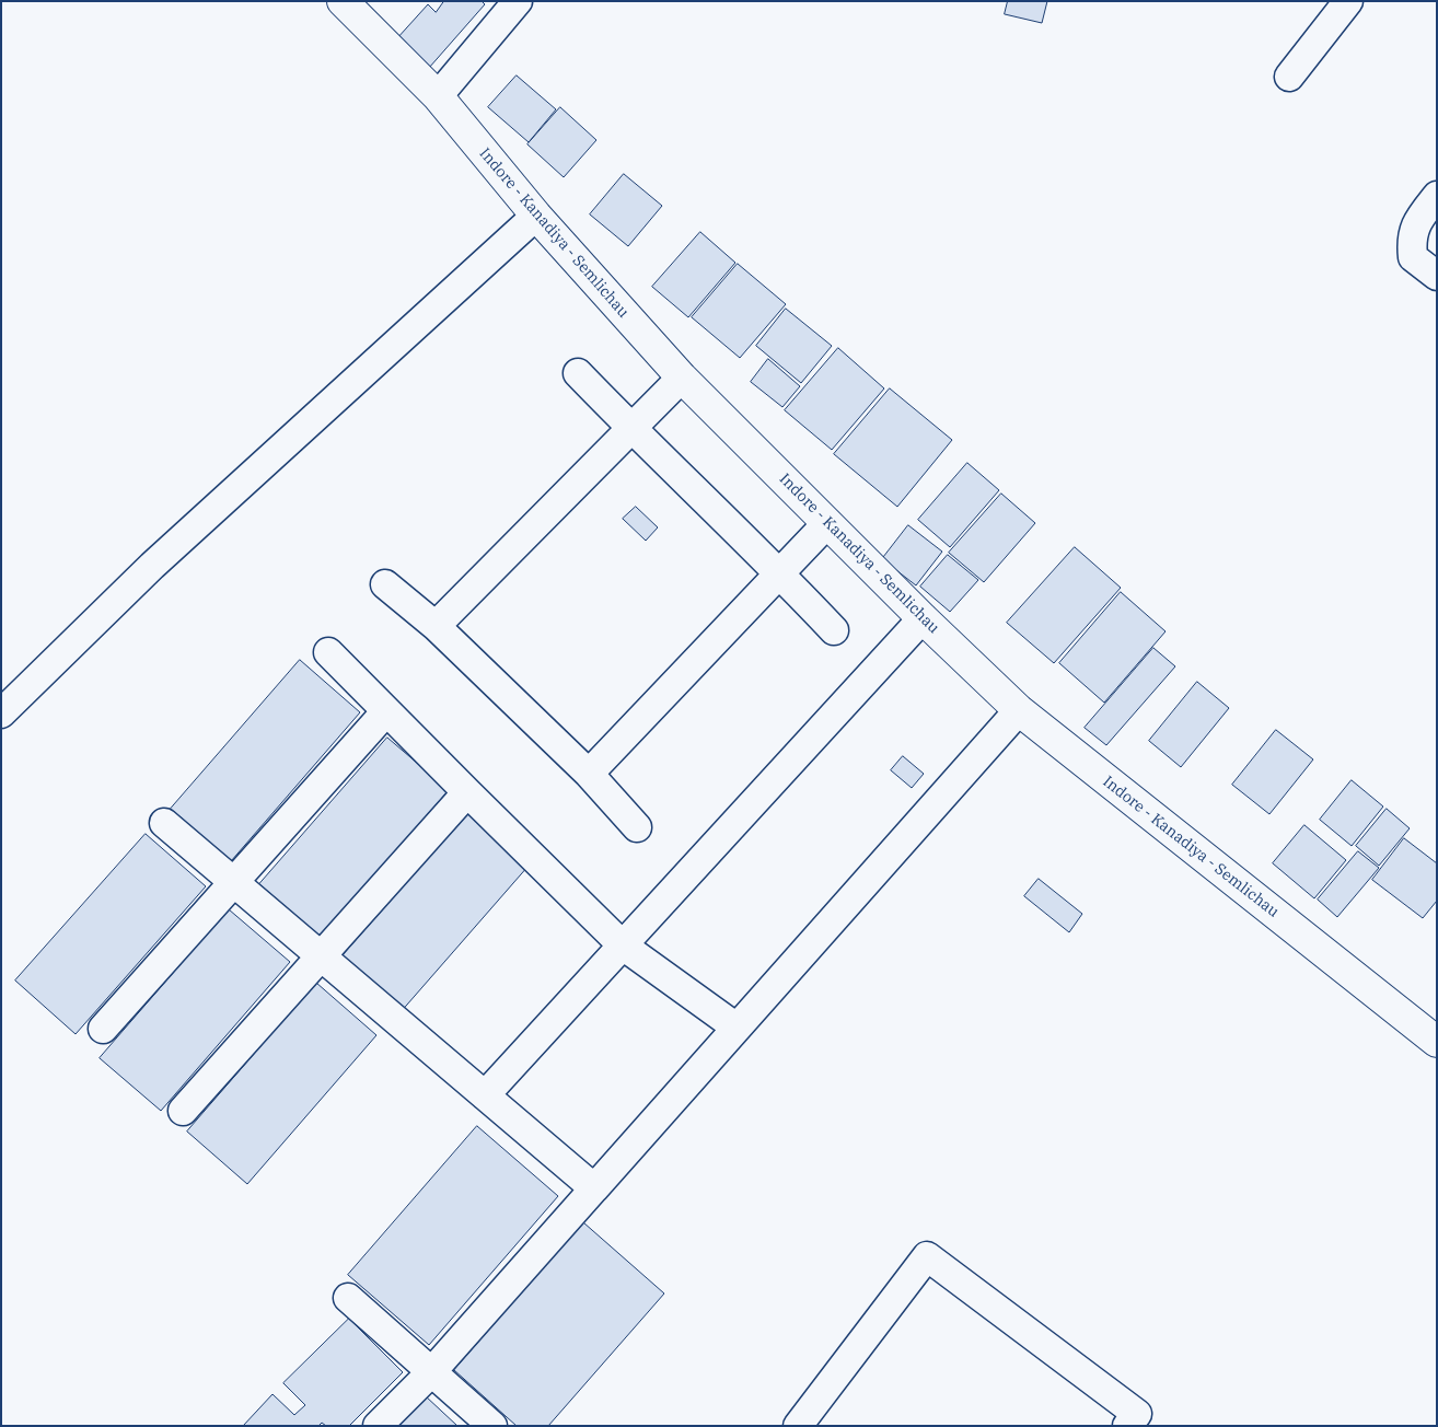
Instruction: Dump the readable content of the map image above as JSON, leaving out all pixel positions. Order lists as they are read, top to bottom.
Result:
{
  "streets": {
    "main road": ["Indore - Kanadiya - Semlichau"]
  }
}
